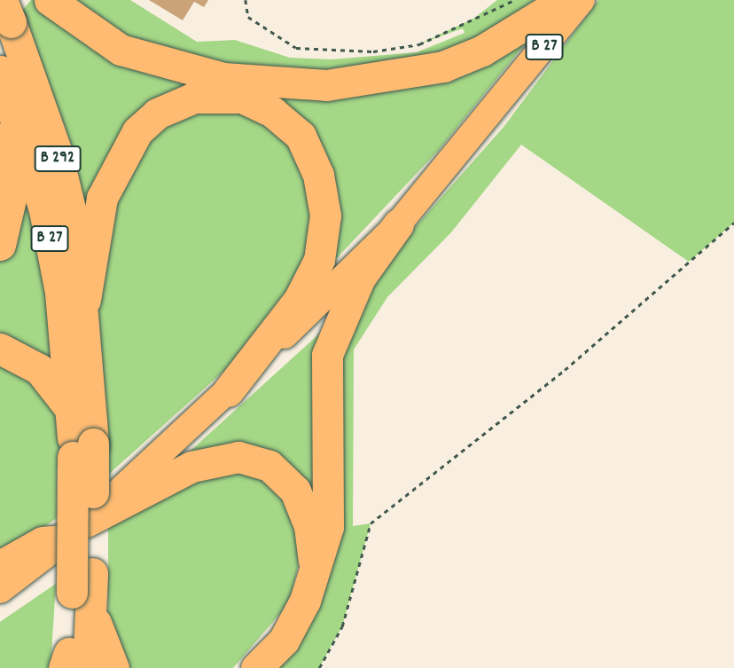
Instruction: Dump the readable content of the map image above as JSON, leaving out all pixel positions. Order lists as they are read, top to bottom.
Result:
{
  "streets": {
    "highway": ["B 27", "B 292"]
  },
  "crossings": [
    ["B 27", "B 292"]
  ]
}
